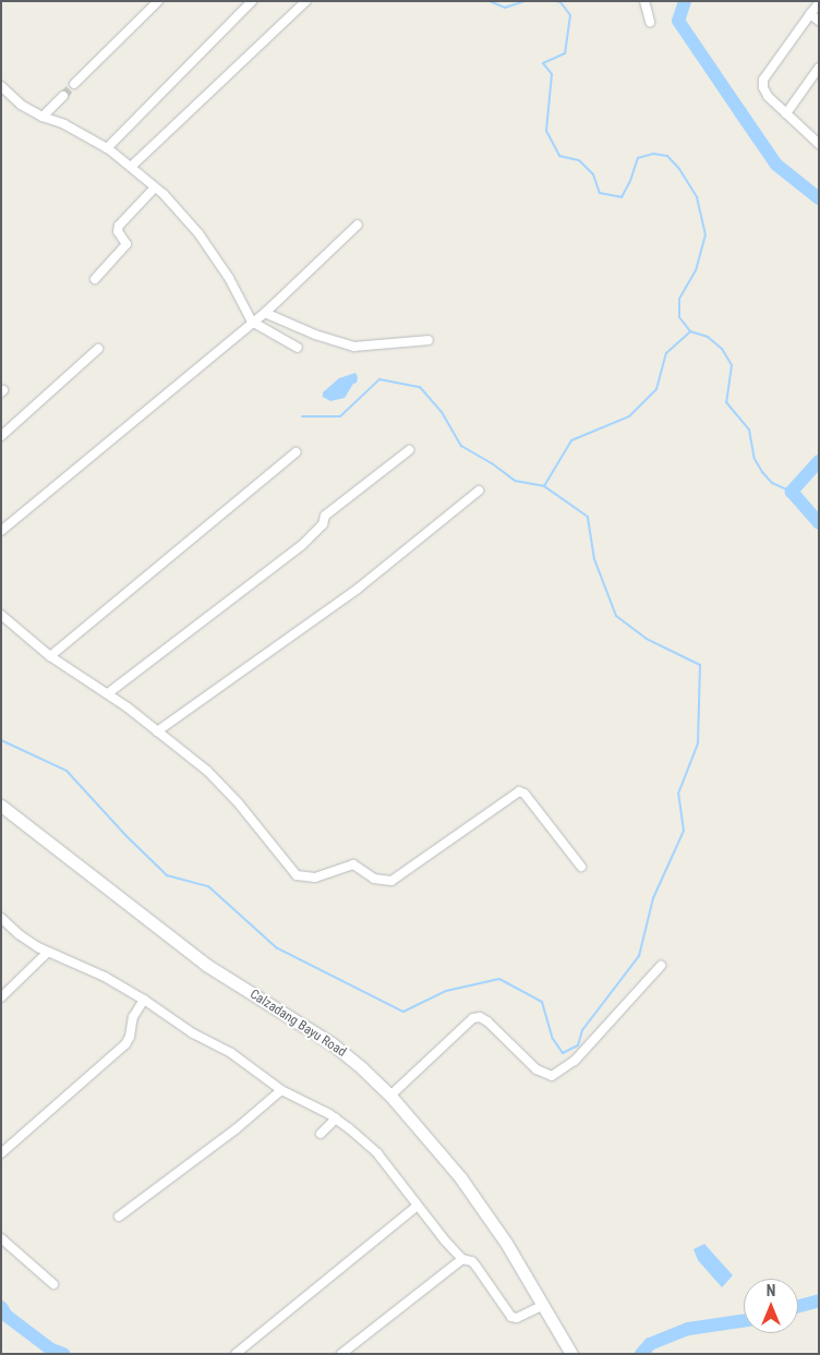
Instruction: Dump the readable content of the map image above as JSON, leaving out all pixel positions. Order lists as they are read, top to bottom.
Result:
{
  "streets": {
    "street": ["Calzadang Bayu Road"]
  },
  "north": "top"
}
